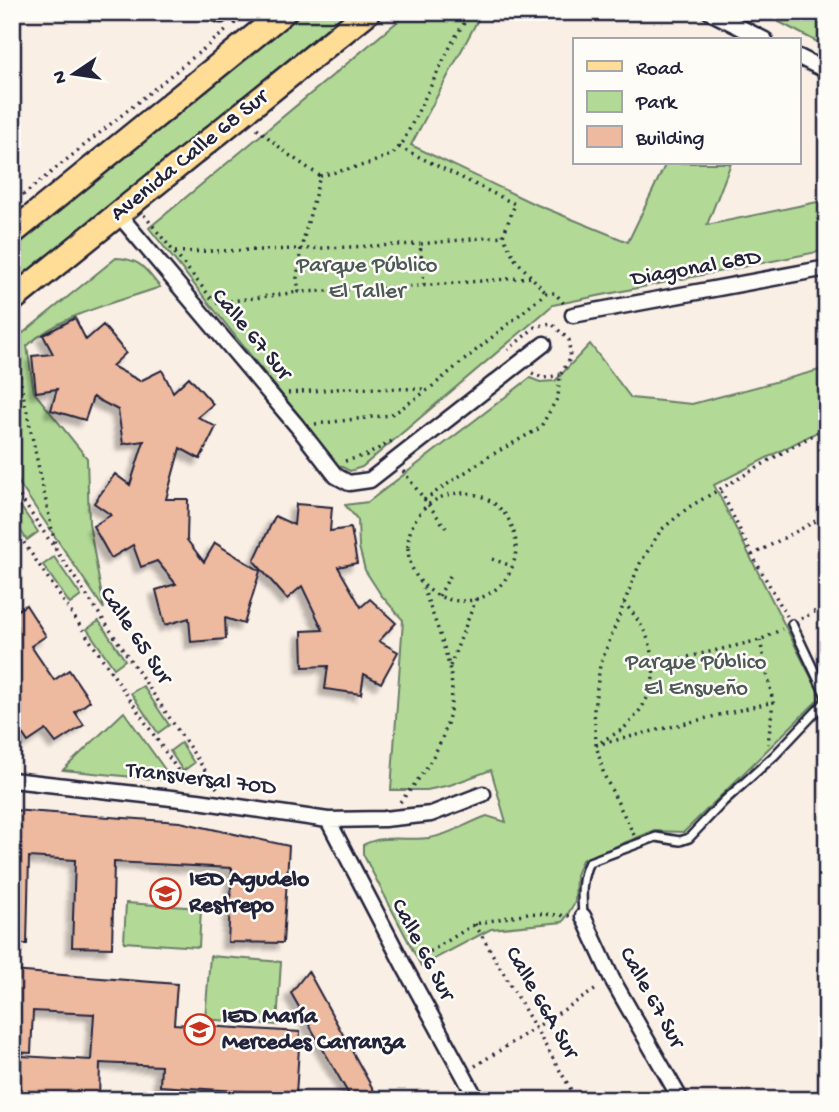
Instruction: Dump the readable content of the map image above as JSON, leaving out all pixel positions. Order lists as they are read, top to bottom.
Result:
{
  "streets": {
    "main road": ["Avenida Calle 68 Sur"],
    "street": [
      "Diagonal 68D",
      "Calle 67 Sur",
      "Transversal 70D",
      "Calle 66 Sur"
    ],
    "path": ["Calle 65 Sur", "Calle 66A Sur"]
  },
  "crossings": [
    ["Avenida Calle 68 Sur", "Calle 67 Sur"],
    ["Calle 65 Sur", "Transversal 70D"],
    ["Transversal 70D", "Calle 66 Sur"]
  ],
  "parks": ["Parque Público El Taller", "Parque Público El Ensueño"],
  "places": {
    "school or university": ["IED Agudelo Restrepo", "IED María Mercedes Carranza"]
  },
  "legend": ["Road", "Park", "Building"],
  "north": "left"
}
